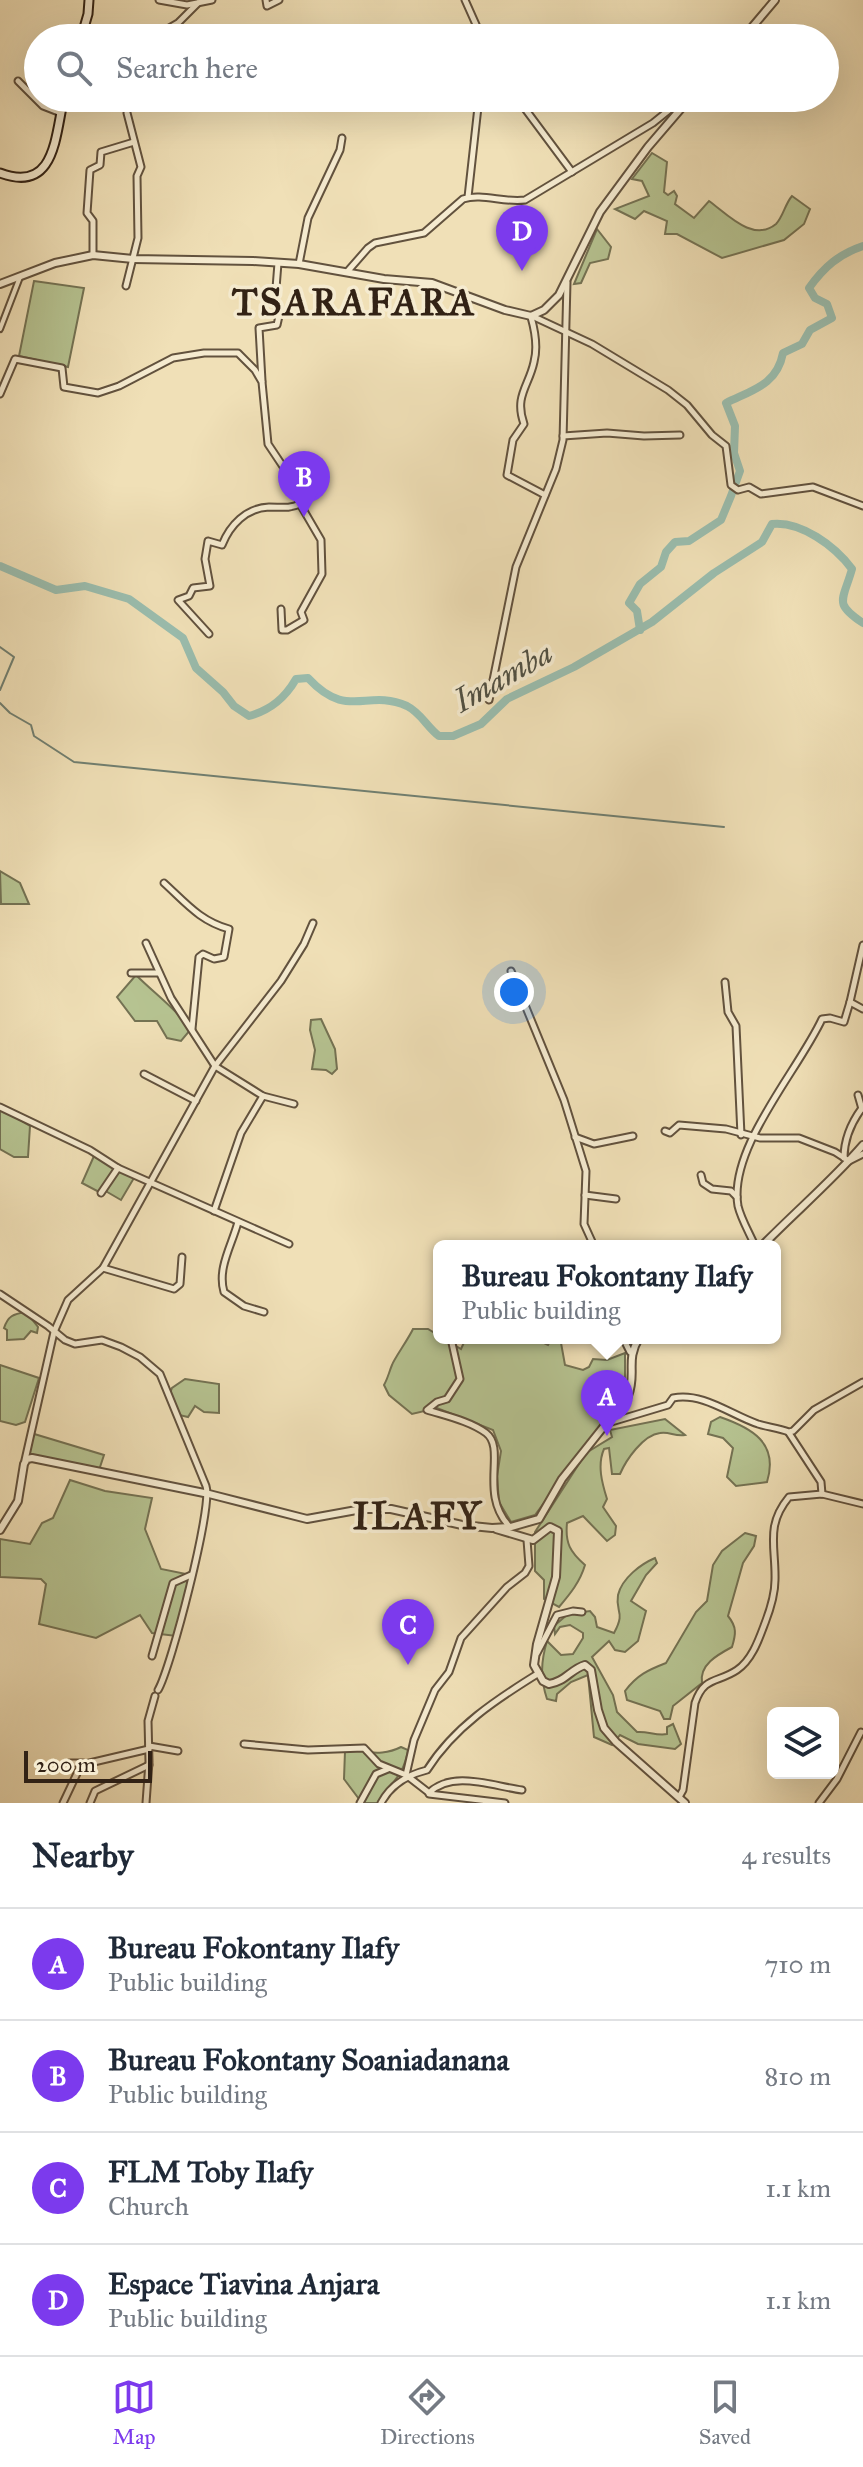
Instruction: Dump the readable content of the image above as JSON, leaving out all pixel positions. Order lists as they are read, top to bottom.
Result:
{
  "districts": ["TSARAFARA", "ILAFY"],
  "water": ["Imamba"],
  "scale_bar": "200 m",
  "page": {
    "search": "Search here",
    "pins": [
      "D",
      "B",
      "A",
      "C"
    ],
    "popup": ["Bureau Fokontany Ilafy", "Public building"],
    "scale": "200 m",
    "heading": ["Nearby", "4 results"],
    "list": [
      {
        "mark": "A",
        "name": "Bureau Fokontany Ilafy",
        "note": "Public building",
        "value": "710 m"
      },
      {
        "mark": "B",
        "name": "Bureau Fokontany Soaniadanana",
        "note": "Public building",
        "value": "810 m"
      },
      {
        "mark": "C",
        "name": "FLM Toby Ilafy",
        "note": "Church",
        "value": "1.1 km"
      },
      {
        "mark": "D",
        "name": "Espace Tiavina Anjara",
        "note": "Public building",
        "value": "1.1 km"
      }
    ],
    "nav": ["Map", "Directions", "Saved"]
  }
}
